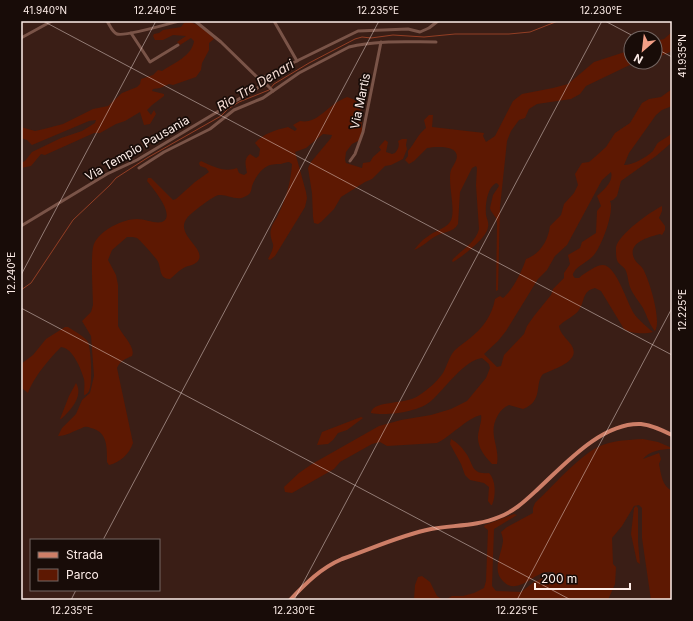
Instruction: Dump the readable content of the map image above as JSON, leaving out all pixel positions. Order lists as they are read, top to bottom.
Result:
{
  "streets": {
    "street": ["Via Martis", "Via Tempio Pausania"]
  },
  "water": ["Rio Tre Denari"],
  "legend": ["Strada", "Parco"],
  "scale_bar": "200 m",
  "north": "bottom left",
  "coordinates": [
    "41.940°N",
    "12.240°E",
    "12.235°E",
    "12.230°E",
    "41.935°N",
    "12.225°E"
  ]
}
